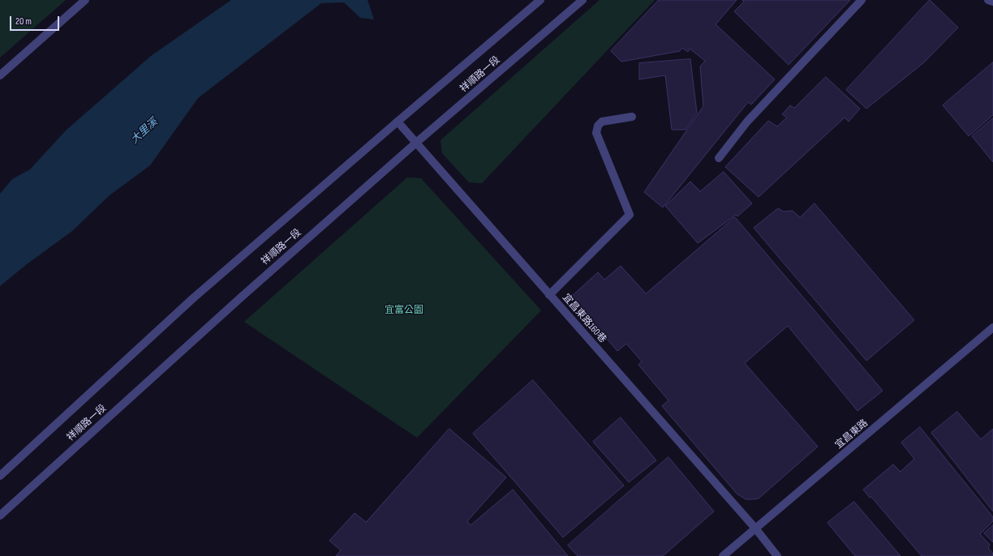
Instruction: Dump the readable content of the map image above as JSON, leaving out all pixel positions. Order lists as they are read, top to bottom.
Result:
{
  "streets": {
    "street": ["祥順路一段", "宜昌東路160巷", "宜昌東路"]
  },
  "crossings": [
    ["祥順路一段", "宜昌東路160巷"],
    ["宜昌東路160巷", "宜昌東路"]
  ],
  "water": ["大里溪"],
  "parks": ["宜富公園"],
  "scale_bar": "20 m"
}
